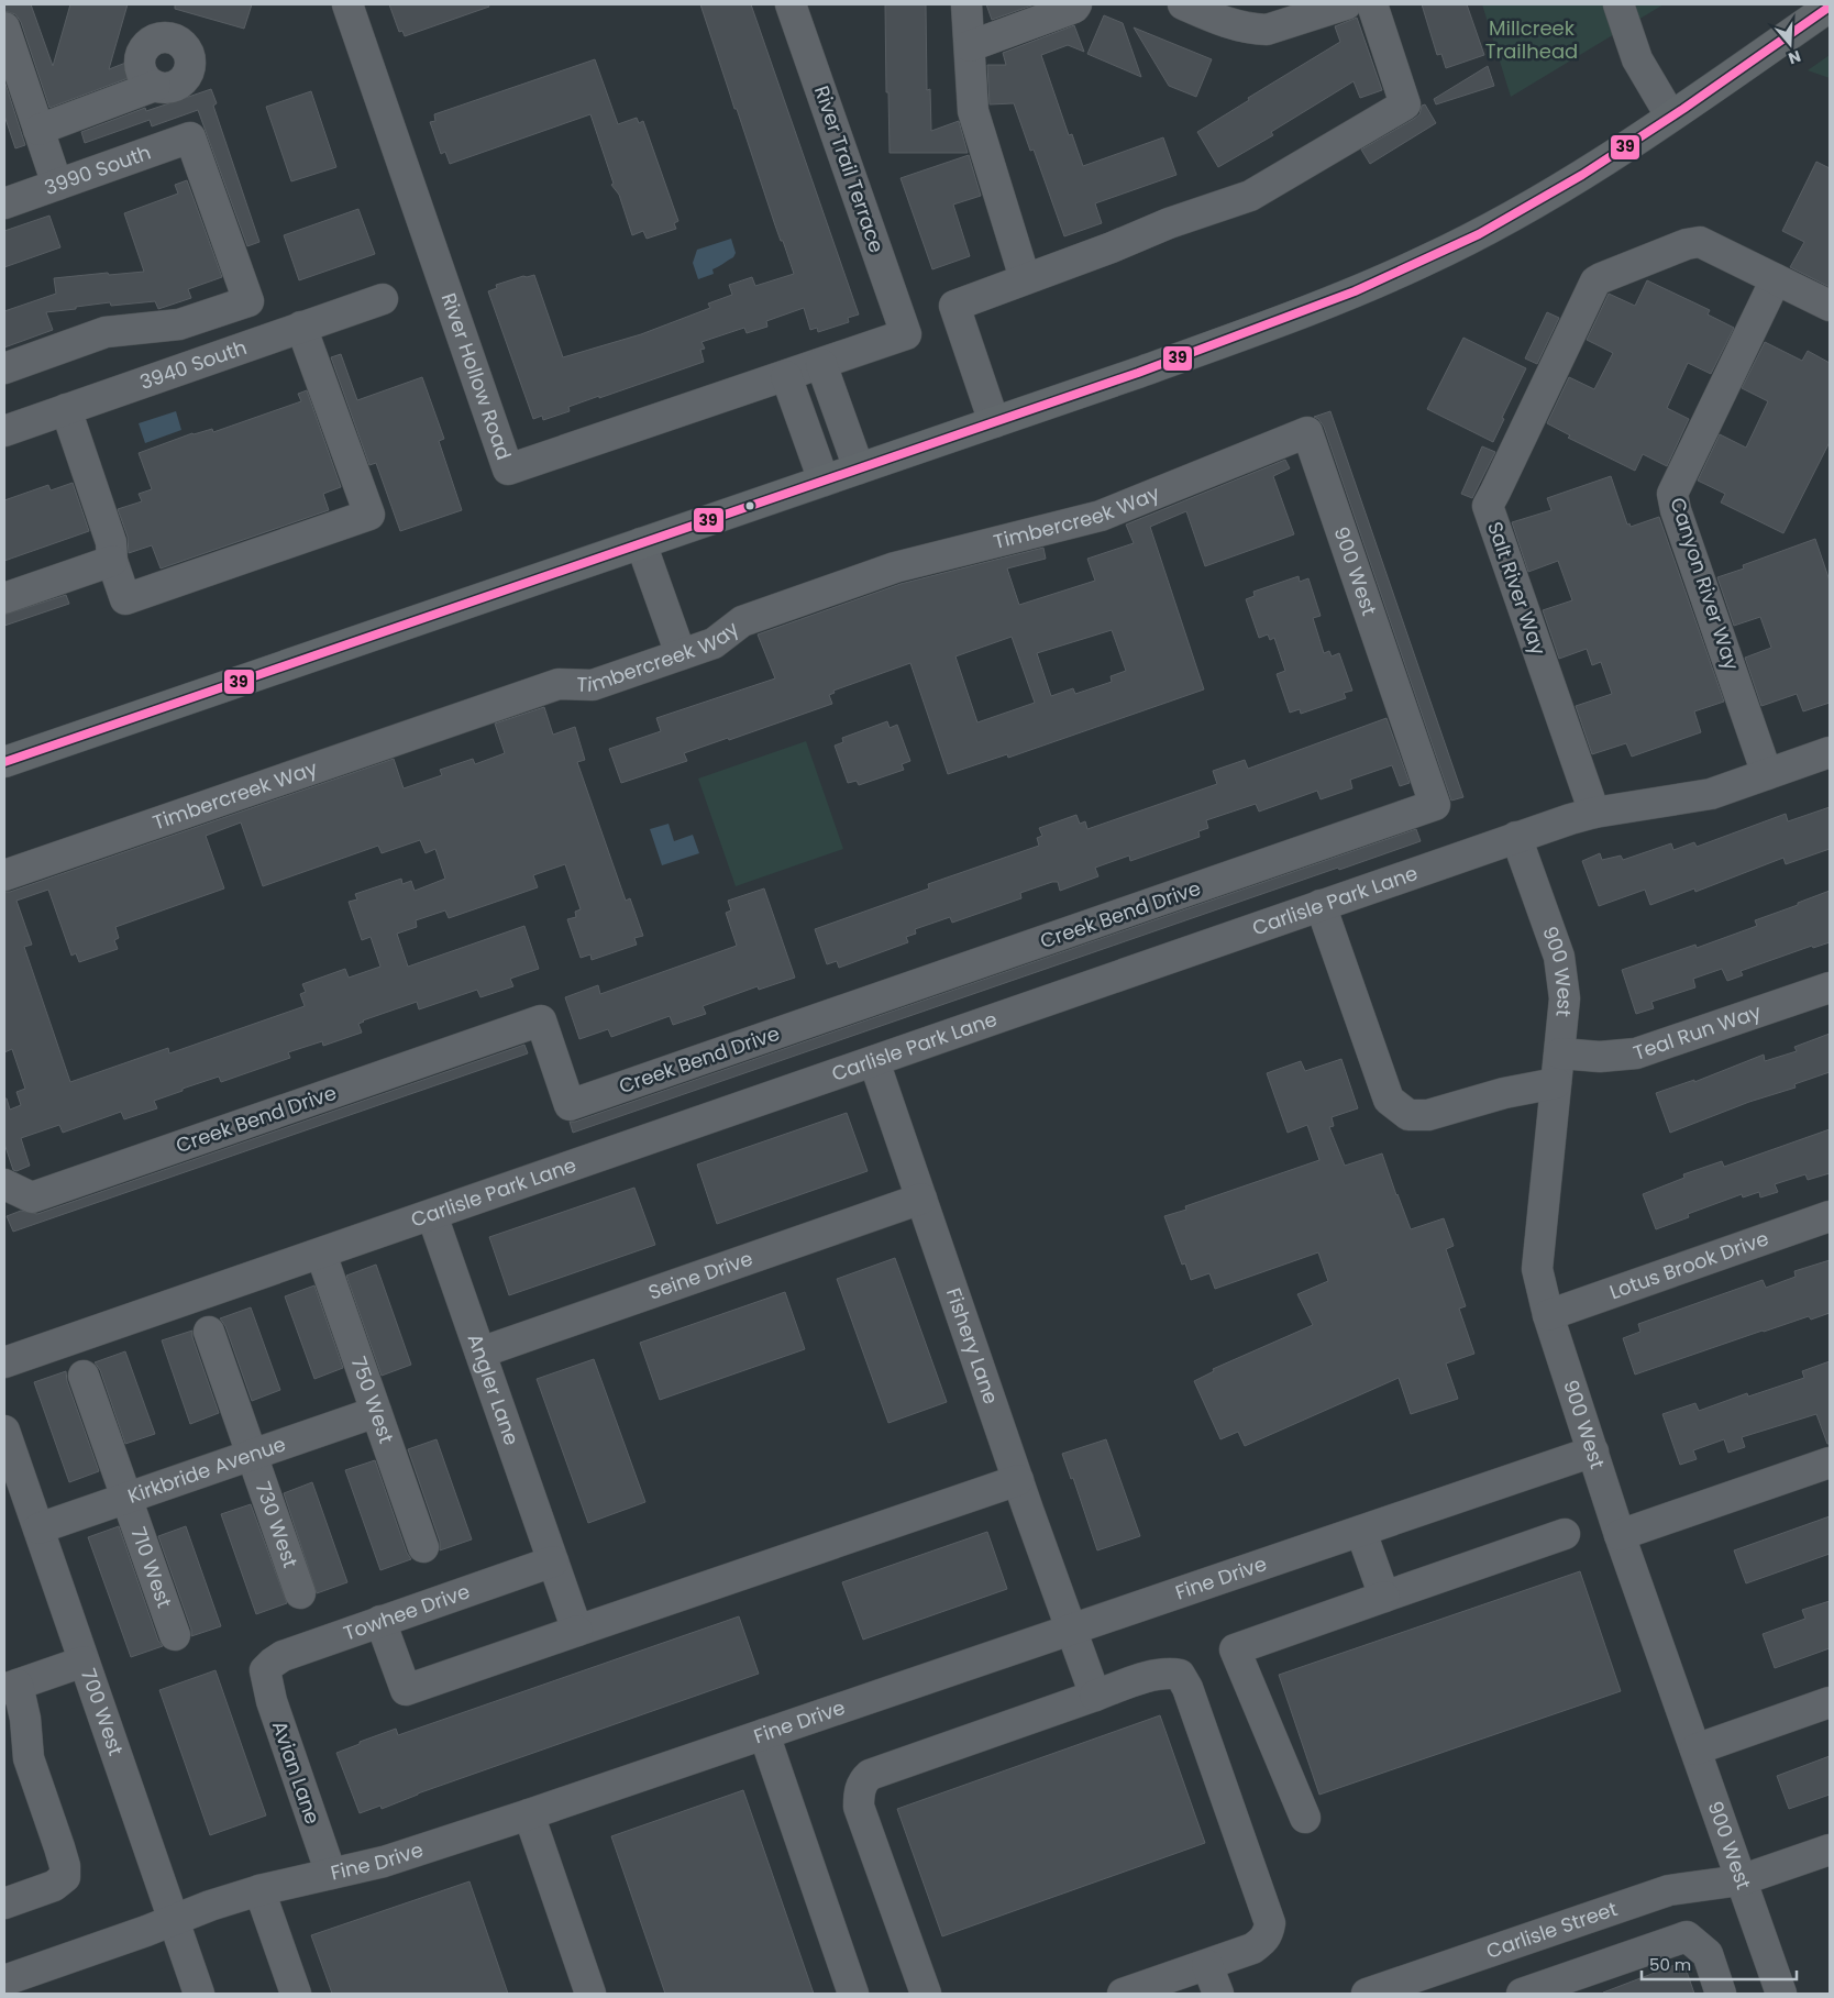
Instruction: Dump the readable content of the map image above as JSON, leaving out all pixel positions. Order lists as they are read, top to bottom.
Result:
{
  "streets": {
    "street": [
      "River Trail Terrace",
      "3990 South",
      "3940 South",
      "River Hollow Road",
      "Timbercreek Way",
      "900 West",
      "Canyon River Way",
      "Salt River Way",
      "Carlisle Park Lane",
      "Creek Bend Drive",
      "Teal Run Way",
      "Lotus Brook Drive",
      "Seine Drive",
      "Fishery Lane",
      "Angler Lane",
      "750 West",
      "Kirkbride Avenue",
      "730 West",
      "710 West",
      "Fine Drive",
      "Towhee Drive",
      "700 West",
      "Avian Lane",
      "Carlisle Street"
    ]
  },
  "crossings": [
    ["River Trail Terrace", "River Hollow Road"],
    ["Timbercreek Way", "900 West"],
    ["900 West", "Carlisle Park Lane"],
    ["900 West", "Creek Bend Drive"],
    ["900 West", "Teal Run Way"],
    ["900 West", "Lotus Brook Drive"],
    ["900 West", "Fine Drive"],
    ["900 West", "Carlisle Street"],
    ["Canyon River Way", "Salt River Way"],
    ["Canyon River Way", "Carlisle Park Lane"],
    ["Salt River Way", "Carlisle Park Lane"],
    ["Carlisle Park Lane", "Fishery Lane"],
    ["Carlisle Park Lane", "Angler Lane"],
    ["Carlisle Park Lane", "750 West"],
    ["Seine Drive", "Fishery Lane"],
    ["Seine Drive", "Angler Lane"],
    ["Fishery Lane", "Fine Drive"],
    ["Angler Lane", "Towhee Drive"],
    ["750 West", "Kirkbride Avenue"],
    ["Kirkbride Avenue", "730 West"],
    ["Kirkbride Avenue", "710 West"],
    ["Kirkbride Avenue", "700 West"],
    ["Fine Drive", "700 West"],
    ["Fine Drive", "Avian Lane"],
    ["Towhee Drive", "Avian Lane"]
  ],
  "parks": ["Millcreek Trailhead"],
  "lines": ["transit line 39"],
  "scale_bar": "50 m",
  "north": "bottom"
}
